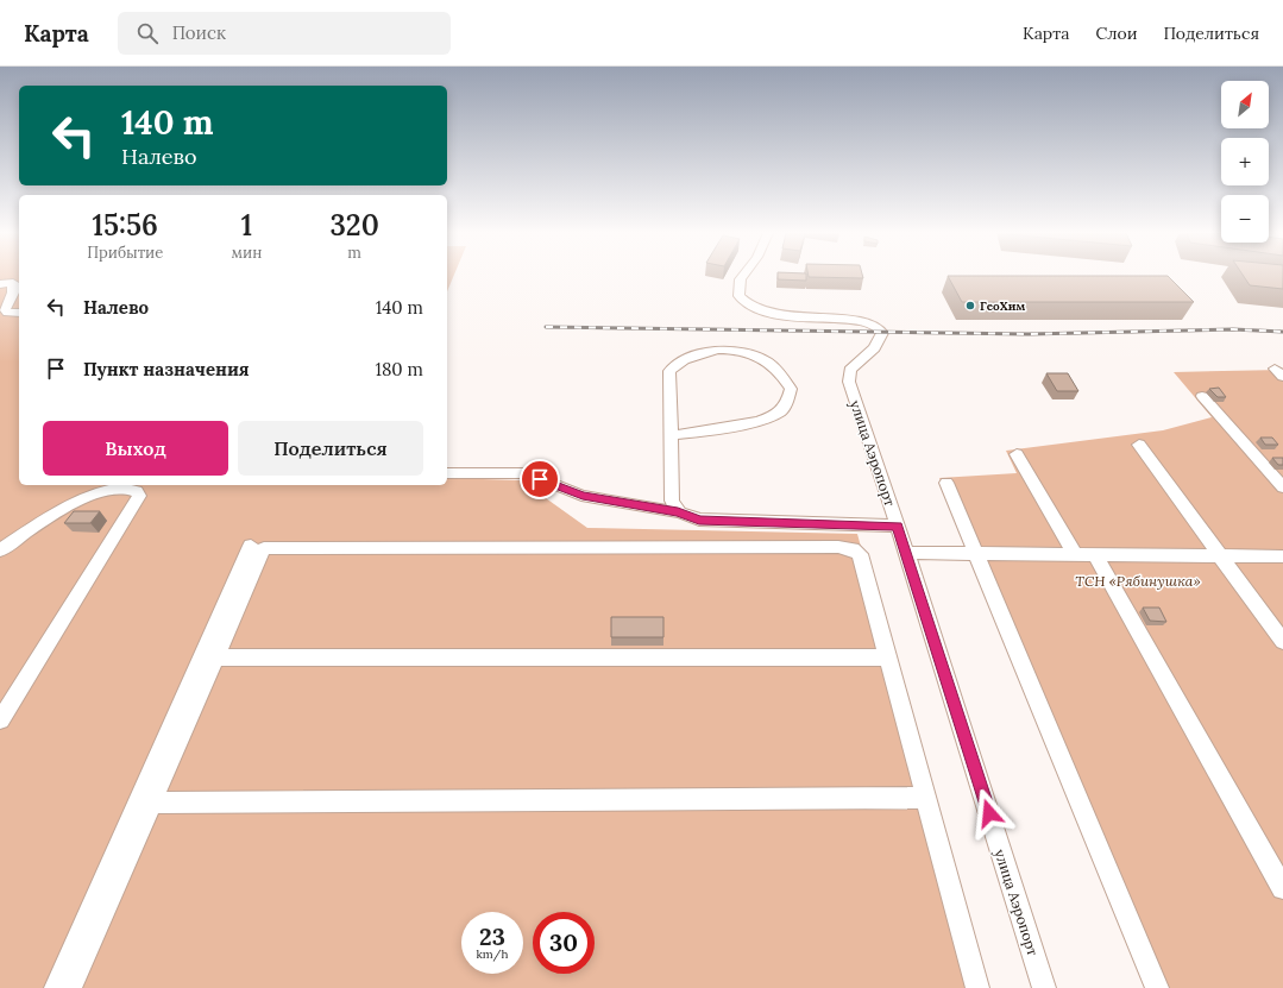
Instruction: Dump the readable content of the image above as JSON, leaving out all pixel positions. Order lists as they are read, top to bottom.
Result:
{
  "streets": {
    "street": ["улица Аэропорт"]
  },
  "parks": ["ТСН «Рябинушка»"],
  "places": ["ГеоХим"],
  "north": "top right",
  "page": {
    "header": "Карта",
    "search": "Поиск",
    "nav": ["Карта", "Слои", "Поделиться"],
    "map_buttons": ["+", "−"],
    "turn": ["140 m", "Налево"],
    "eta": [
      "15:56",
      "Прибытие",
      "1",
      "мин",
      "320",
      "m"
    ],
    "list": [
      {
        "name": "Налево",
        "value": "140 m"
      },
      {
        "name": "Пункт назначения",
        "value": "180 m"
      }
    ],
    "buttons": ["Выход", "Поделиться"],
    "speed": "23 km/h",
    "limit": "30"
  }
}
